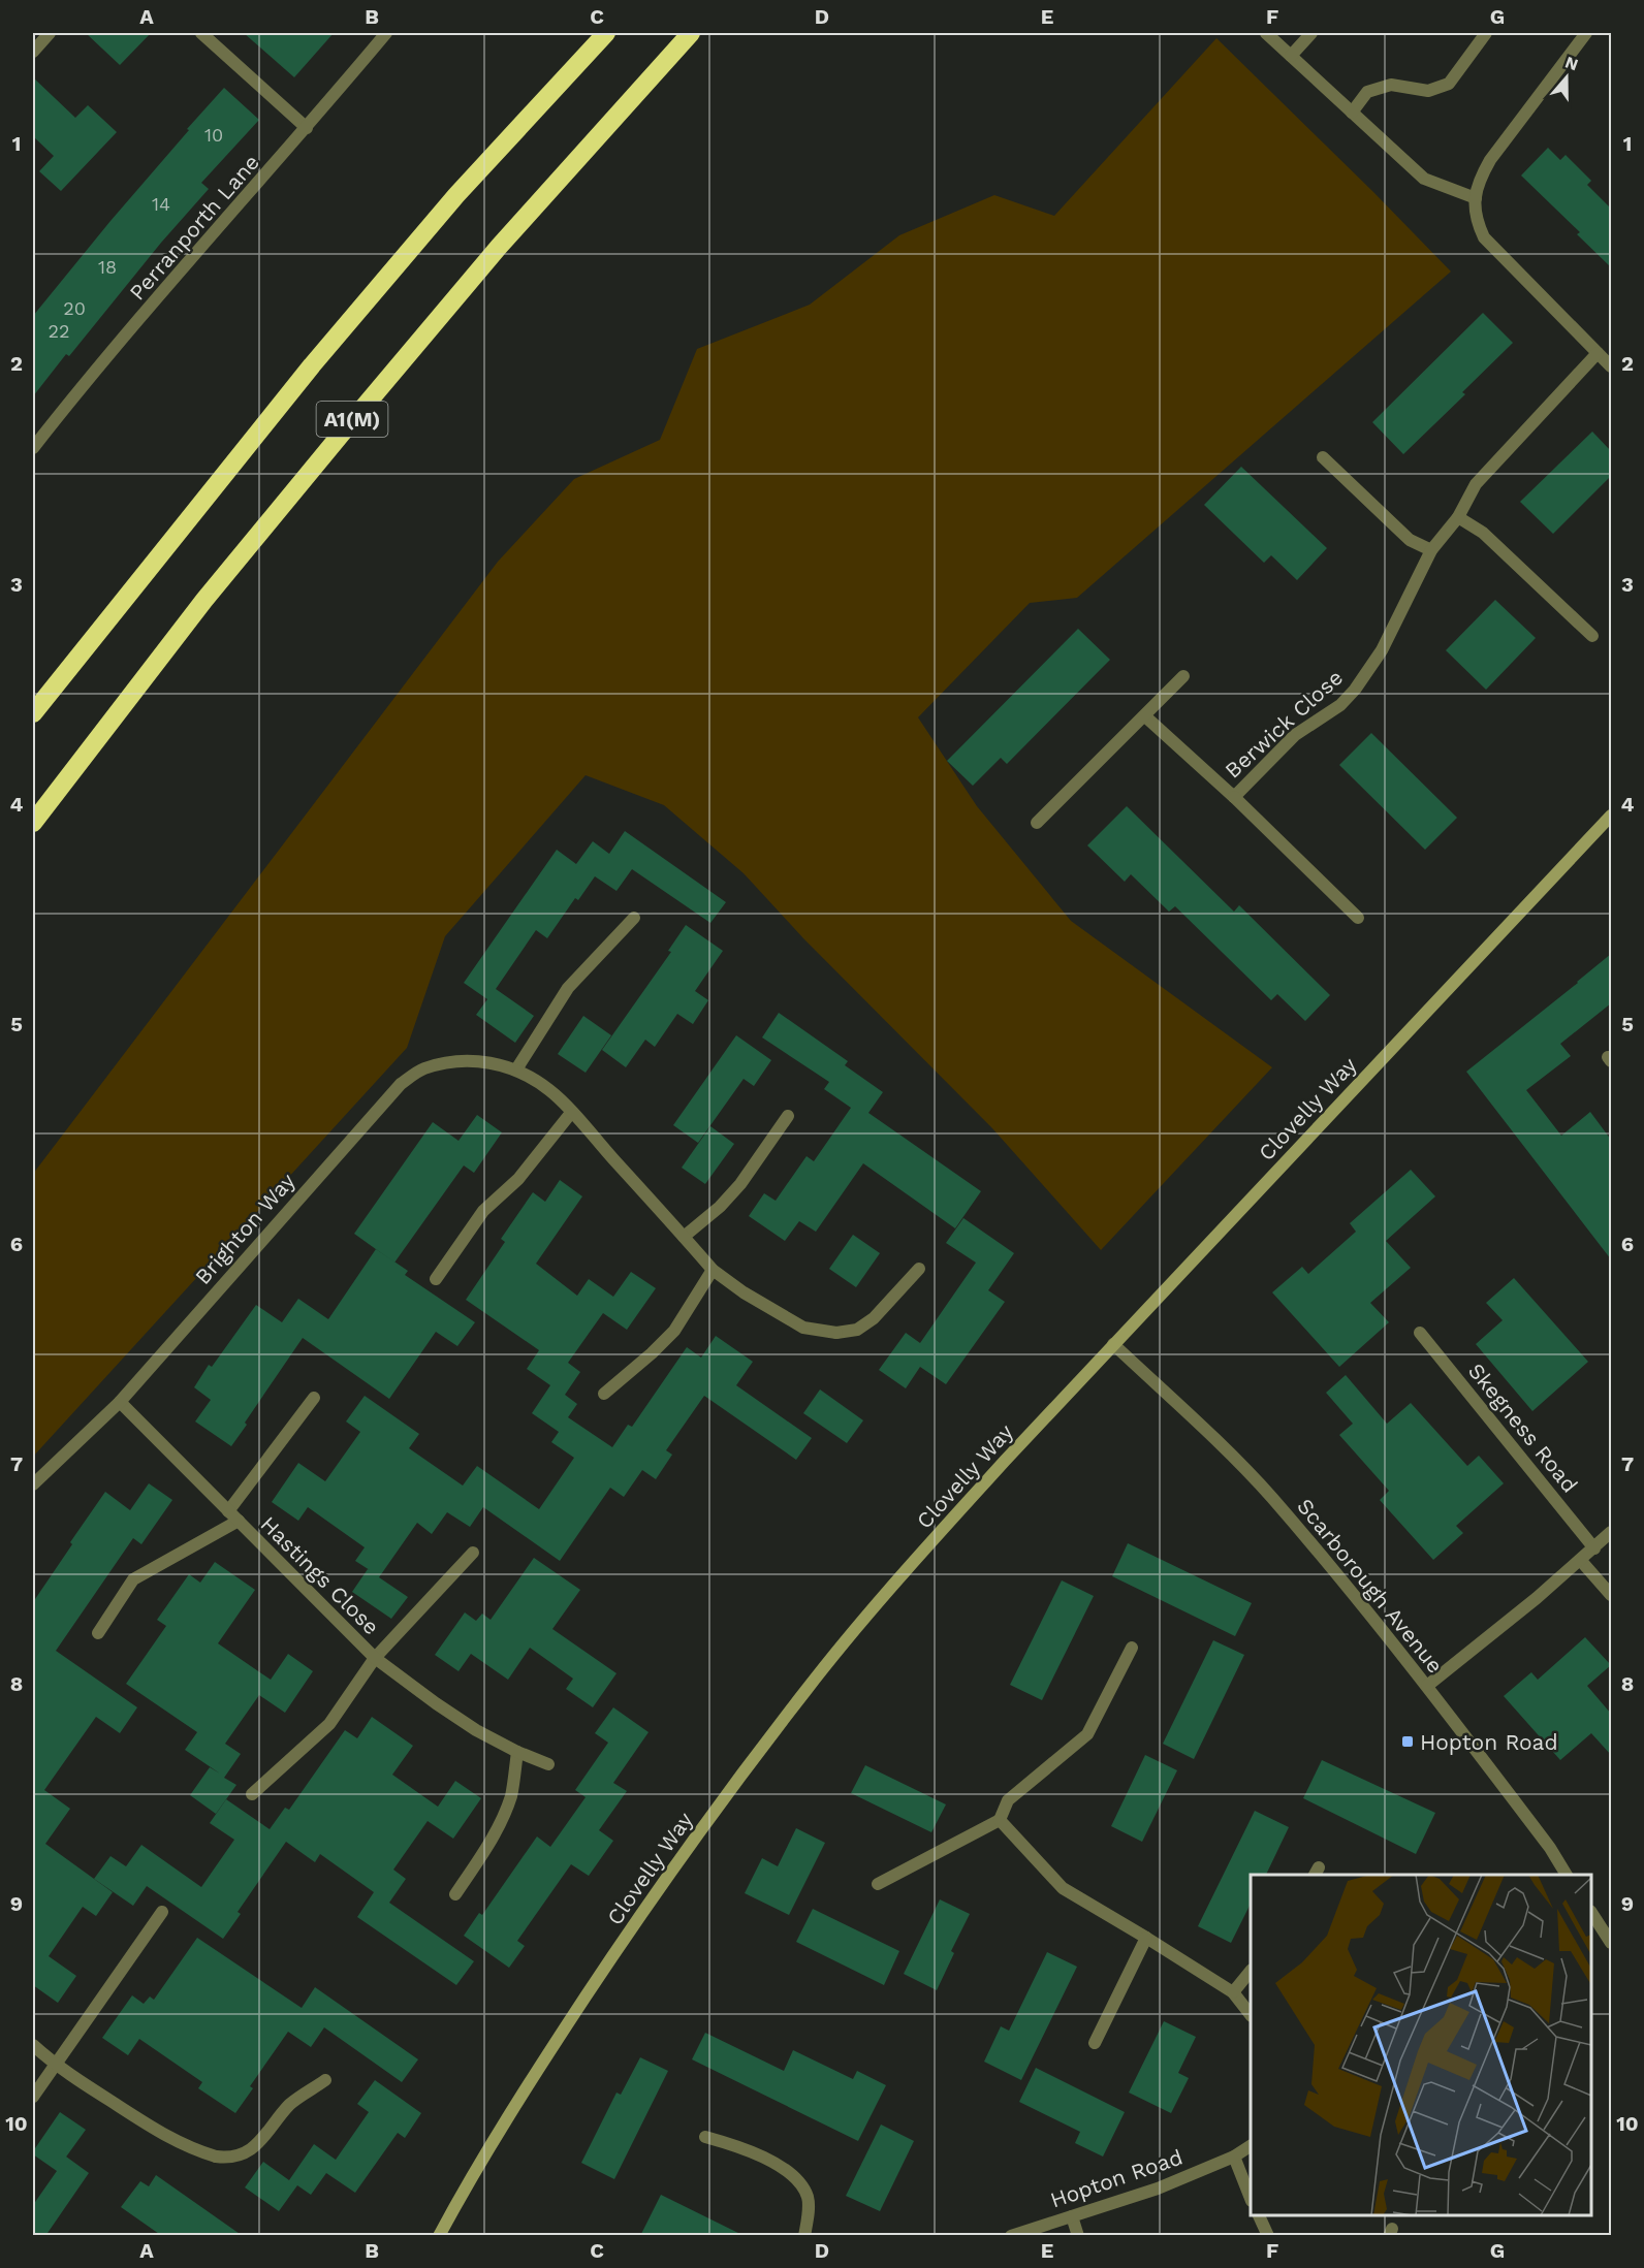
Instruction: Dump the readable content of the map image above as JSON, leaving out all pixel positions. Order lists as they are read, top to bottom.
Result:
{
  "streets": {
    "highway": ["A1(M)"],
    "street": [
      "Perranporth Lane",
      "Berwick Close",
      "Clovelly Way",
      "Brighton Way",
      "Skegness Road",
      "Hastings Close",
      "Scarborough Avenue",
      "Hopton Road"
    ]
  },
  "crossings": [
    ["Clovelly Way", "Scarborough Avenue"],
    ["Brighton Way", "Hastings Close"]
  ],
  "places": {
    "transit": ["Hopton Road"]
  },
  "house_numbers": [
    "10",
    "14",
    "18",
    "20",
    "22"
  ],
  "north": "top",
  "grid": {
    "columns": [
      "A",
      "B",
      "C",
      "D",
      "E",
      "F",
      "G"
    ],
    "rows": [
      "1",
      "2",
      "3",
      "4",
      "5",
      "6",
      "7",
      "8",
      "9",
      "10"
    ]
  }
}
